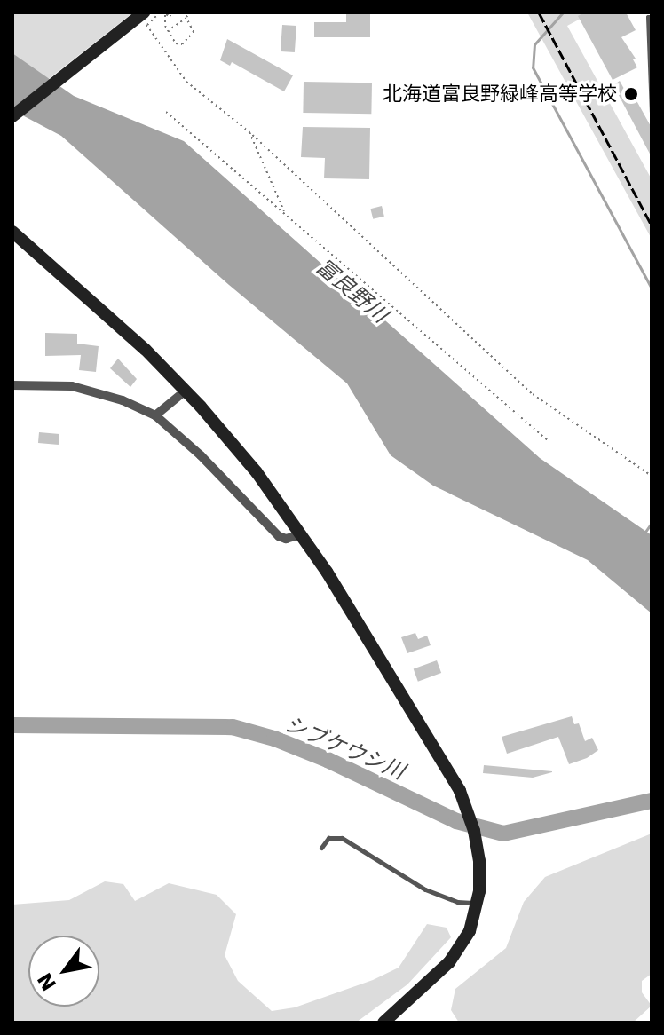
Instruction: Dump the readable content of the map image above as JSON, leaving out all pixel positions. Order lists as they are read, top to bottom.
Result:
{
  "water": ["富良野川", "シブケウシ川"],
  "places": ["北海道富良野緑峰高等学校"],
  "north": "bottom left"
}
